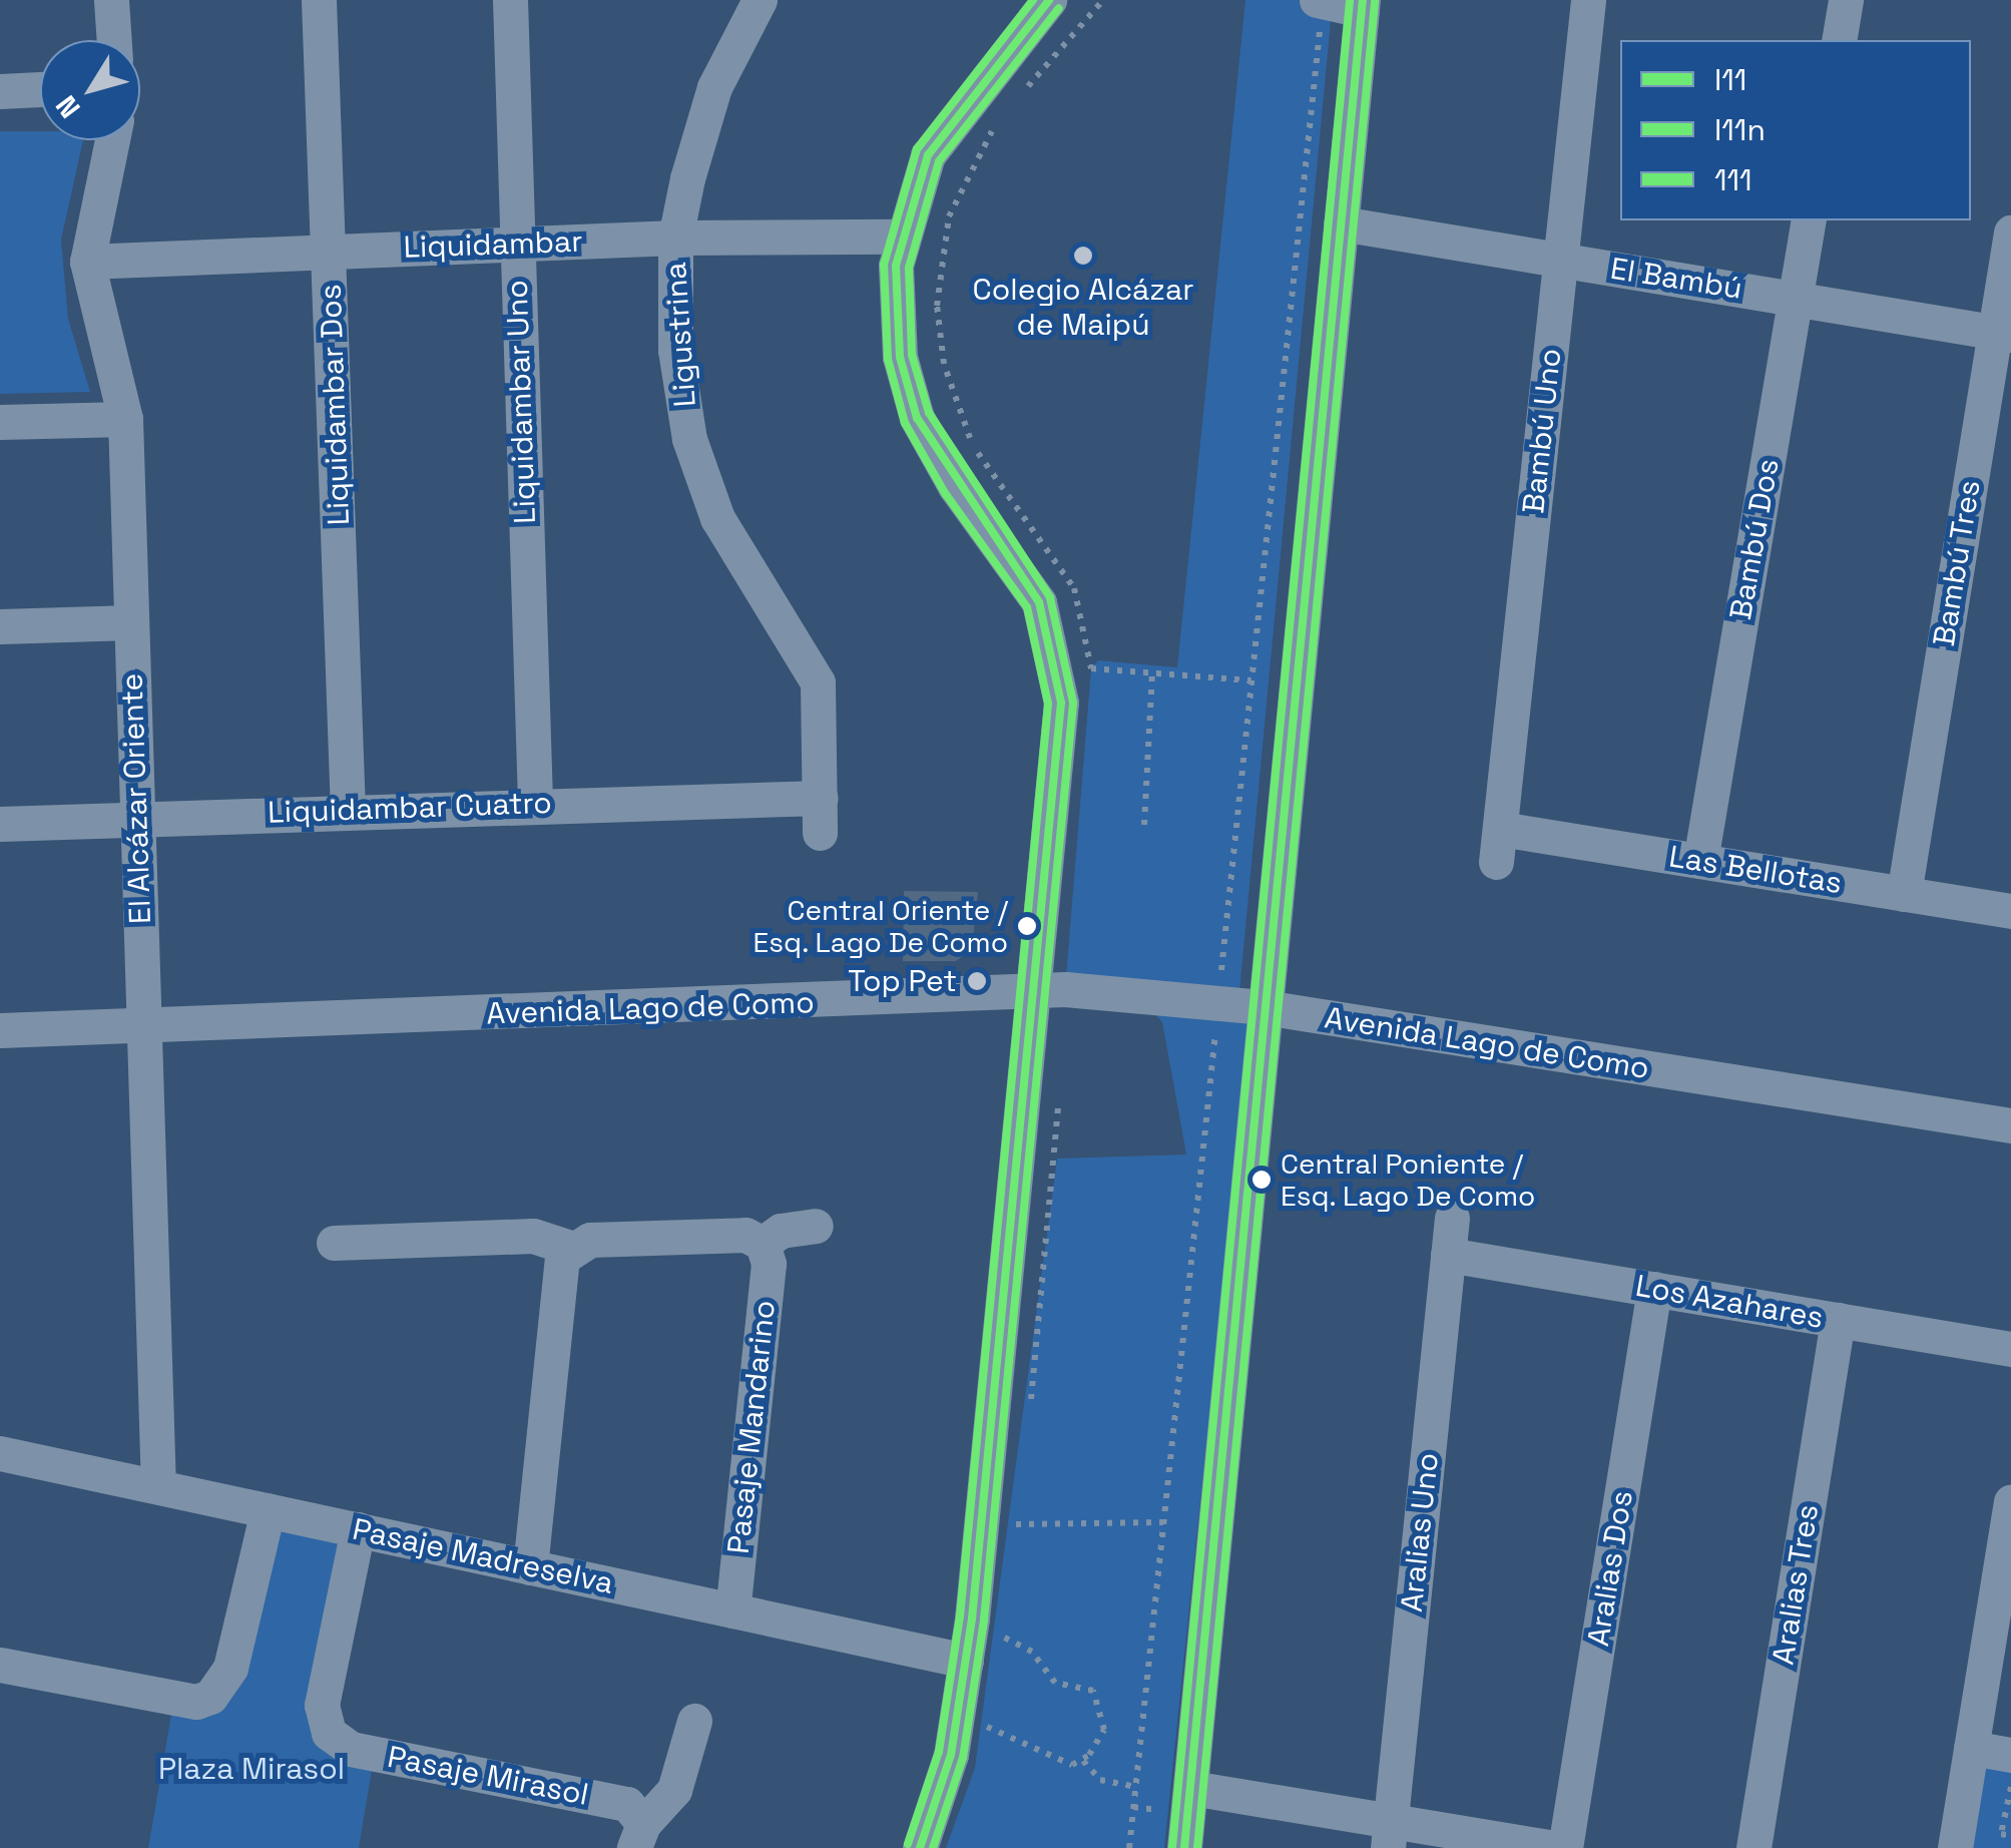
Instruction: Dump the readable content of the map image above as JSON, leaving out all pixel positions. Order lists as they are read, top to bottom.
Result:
{
  "streets": {
    "street": [
      "Liquidambar",
      "El Bambú",
      "Ligustrina",
      "Liquidambar Uno",
      "Liquidambar Dos",
      "Bambú Uno",
      "Bambú Dos",
      "Bambú Tres",
      "El Alcázar Oriente",
      "Liquidambar Cuatro",
      "Las Bellotas",
      "Avenida Lago de Como",
      "Los Azahares",
      "Pasaje Mandarino",
      "Aralias Uno",
      "Pasaje Madreselva",
      "Aralias Dos",
      "Aralias Tres",
      "Pasaje Mirasol"
    ]
  },
  "crossings": [
    ["Liquidambar", "Ligustrina"],
    ["Liquidambar", "Liquidambar Uno"],
    ["Liquidambar", "Liquidambar Dos"],
    ["Liquidambar", "El Alcázar Oriente"],
    ["El Bambú", "Bambú Uno"],
    ["El Bambú", "Bambú Dos"],
    ["El Bambú", "Bambú Tres"],
    ["Ligustrina", "Liquidambar Cuatro"],
    ["Liquidambar Uno", "Liquidambar Cuatro"],
    ["Liquidambar Dos", "Liquidambar Cuatro"],
    ["Bambú Uno", "Las Bellotas"],
    ["Bambú Dos", "Las Bellotas"],
    ["Bambú Tres", "Las Bellotas"],
    ["El Alcázar Oriente", "Liquidambar Cuatro"],
    ["El Alcázar Oriente", "Avenida Lago de Como"],
    ["El Alcázar Oriente", "Pasaje Madreselva"],
    ["Los Azahares", "Aralias Uno"],
    ["Los Azahares", "Aralias Dos"],
    ["Los Azahares", "Aralias Tres"],
    ["Pasaje Mandarino", "Pasaje Madreselva"],
    ["Pasaje Madreselva", "Pasaje Mirasol"]
  ],
  "parks": ["Plaza Mirasol"],
  "places": [
    "Colegio Alcázar de Maipú",
    "Central Oriente / Esq. Lago De Como",
    "Top Pet",
    "Central Poniente / Esq. Lago De Como"
  ],
  "lines": ["transit line I11", "transit line 111", "transit line I11n"],
  "legend": ["I11", "I11n", "111"],
  "north": "bottom left"
}
